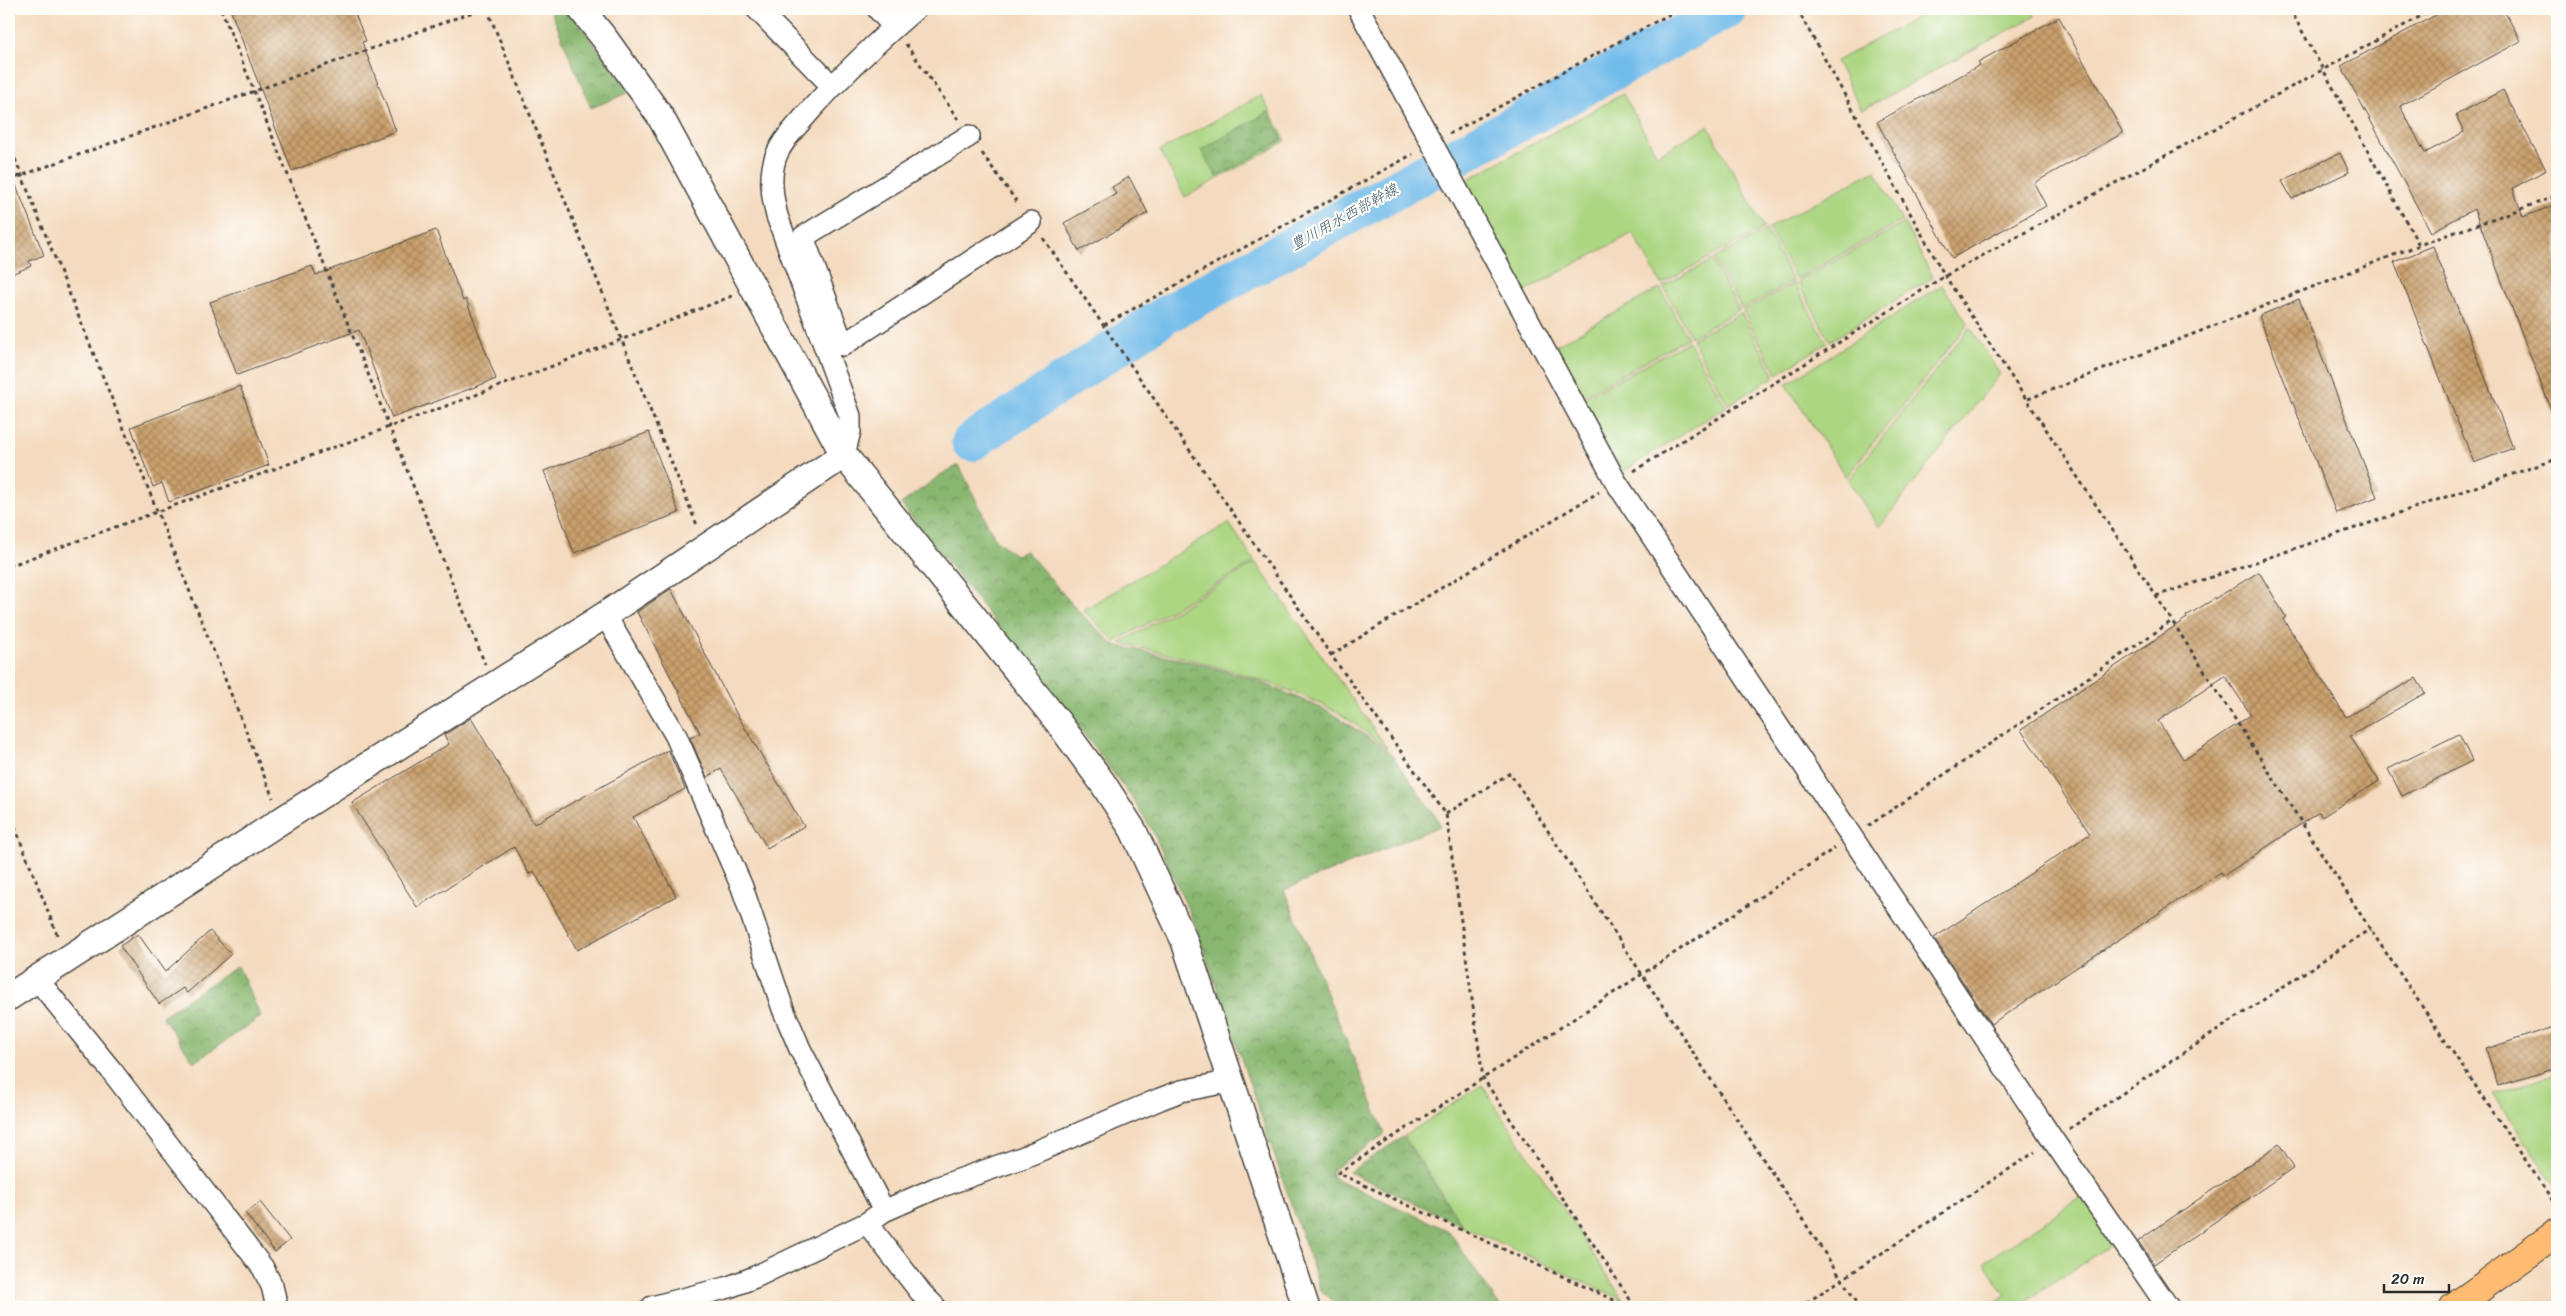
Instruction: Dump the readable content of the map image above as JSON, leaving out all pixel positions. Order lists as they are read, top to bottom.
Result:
{
  "water": ["豊川用水西部幹線"],
  "scale_bar": "20 m"
}
